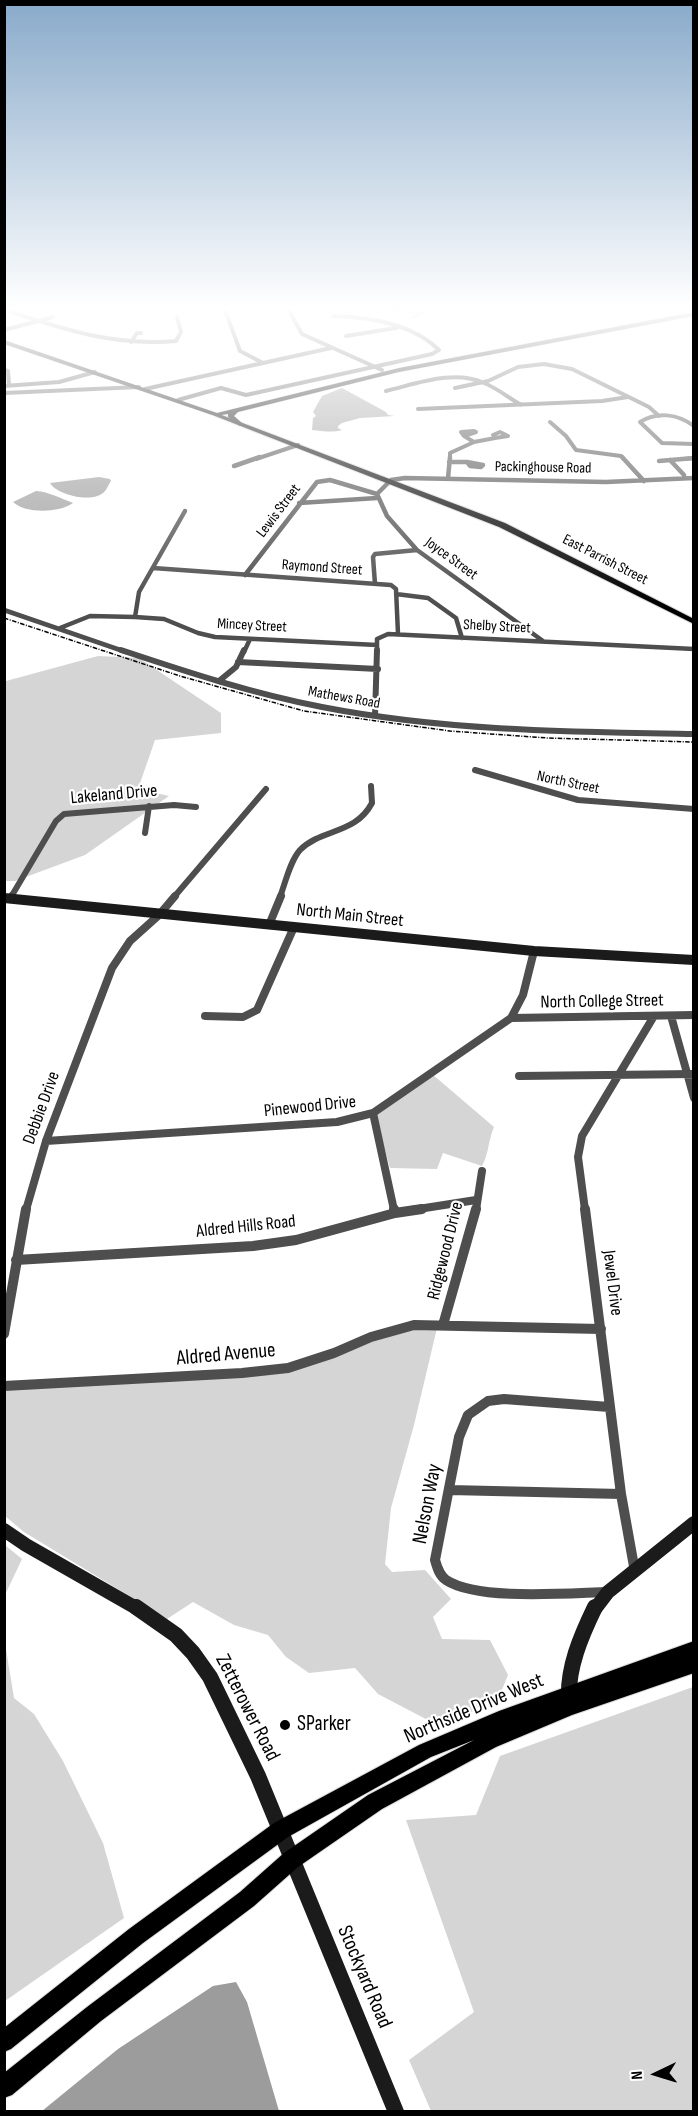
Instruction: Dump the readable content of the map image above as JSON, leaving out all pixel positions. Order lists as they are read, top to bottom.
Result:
{
  "streets": {
    "main road": ["East Parrish Street", "Northside Drive West"],
    "street": [
      "Packinghouse Road",
      "Lewis Street",
      "Joyce Street",
      "Raymond Street",
      "Mincey Street",
      "Shelby Street",
      "Mathews Road",
      "North Street",
      "Lakeland Drive",
      "North Main Street",
      "North College Street",
      "Pinewood Drive",
      "Debbie Drive",
      "Aldred Hills Road",
      "Ridgewood Drive",
      "Jewel Drive",
      "Aldred Avenue",
      "Nelson Way",
      "Zetterower Road",
      "Stockyard Road"
    ]
  },
  "crossings": [
    ["Packinghouse Road", "East Parrish Street"],
    ["Lewis Street", "Joyce Street"],
    ["Lewis Street", "Raymond Street"],
    ["Joyce Street", "Shelby Street"],
    ["Raymond Street", "Shelby Street"],
    ["Mincey Street", "Mathews Road"],
    ["Lakeland Drive", "North Main Street"],
    ["North Main Street", "Debbie Drive"],
    ["North College Street", "Pinewood Drive"],
    ["North College Street", "Jewel Drive"],
    ["Pinewood Drive", "Debbie Drive"],
    ["Debbie Drive", "Aldred Hills Road"],
    ["Aldred Hills Road", "Ridgewood Drive"],
    ["Ridgewood Drive", "Jewel Drive"],
    ["Ridgewood Drive", "Aldred Avenue"],
    ["Jewel Drive", "Nelson Way"],
    ["Zetterower Road", "Northside Drive West"],
    ["Zetterower Road", "Stockyard Road"],
    ["Northside Drive West", "Stockyard Road"]
  ],
  "places": ["SParker"],
  "north": "left"
}
